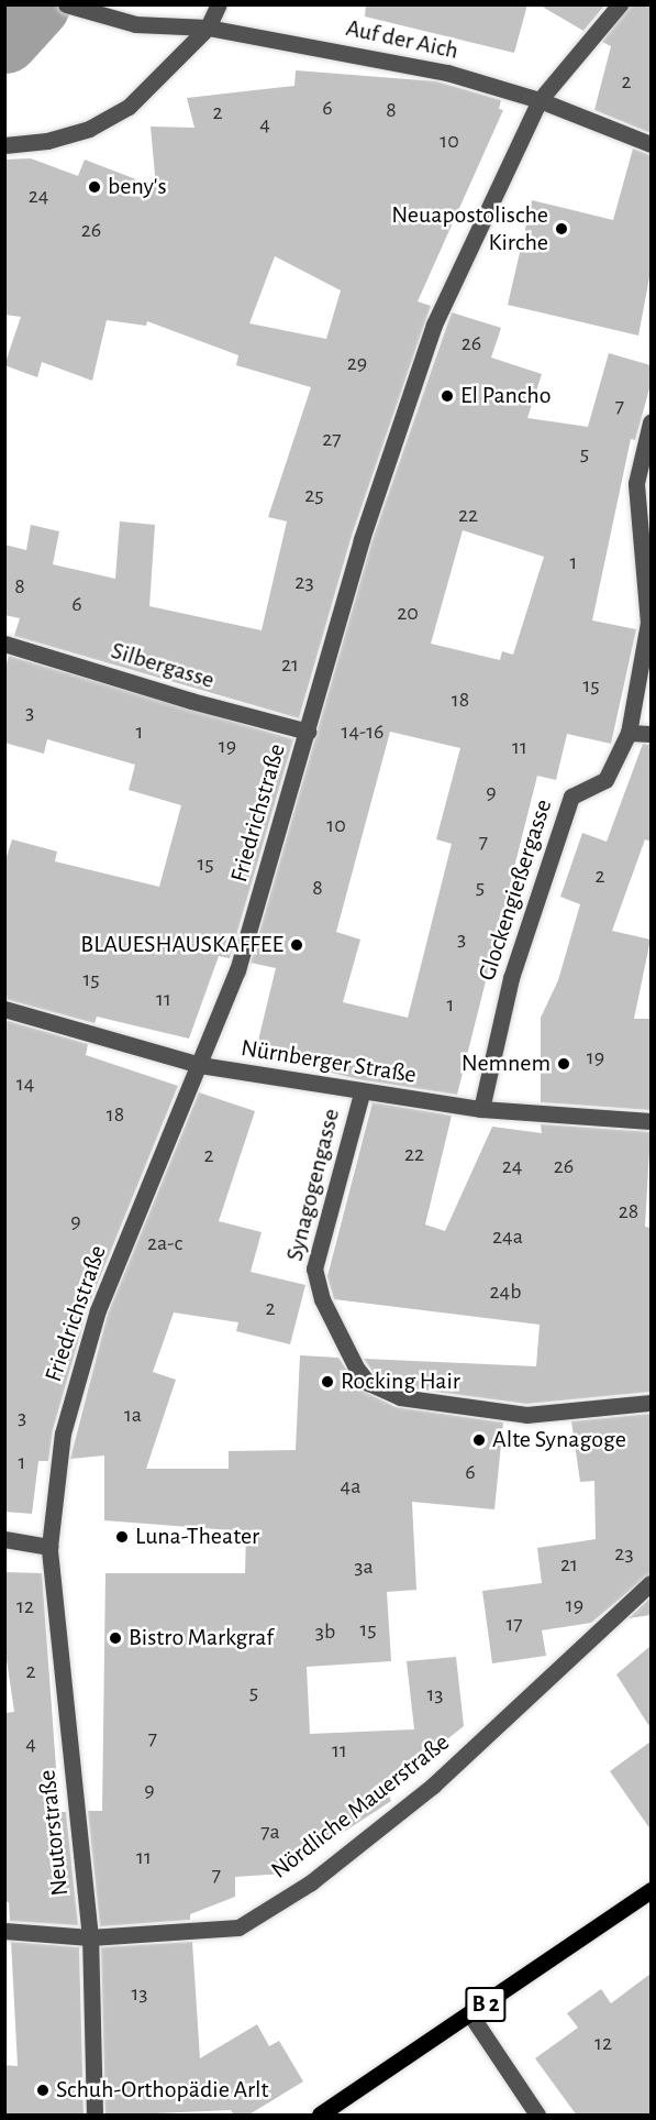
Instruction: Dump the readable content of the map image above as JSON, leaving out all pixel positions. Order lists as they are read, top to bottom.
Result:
{
  "streets": {
    "main road": ["B 2"],
    "street": [
      "Auf der Aich",
      "Silbergasse",
      "Friedrichstraße",
      "Glockengießergasse",
      "Nürnberger Straße",
      "Synagogengasse",
      "Nördliche Mauerstraße",
      "Neutorstraße"
    ]
  },
  "crossings": [
    ["Auf der Aich", "Friedrichstraße"],
    ["Silbergasse", "Friedrichstraße"],
    ["Friedrichstraße", "Nürnberger Straße"],
    ["Friedrichstraße", "Neutorstraße"],
    ["Glockengießergasse", "Nürnberger Straße"],
    ["Nürnberger Straße", "Synagogengasse"],
    ["Nördliche Mauerstraße", "Neutorstraße"]
  ],
  "places": [
    "beny's",
    "Neuapostolische Kirche",
    "El Pancho",
    "BLAUESHAUSKAFFEE",
    "Nemnem",
    "Rocking Hair",
    "Alte Synagoge",
    "Luna-Theater",
    "Bistro Markgraf",
    "Schuh-Orthopädie Arlt"
  ],
  "house_numbers": [
    "2",
    "6",
    "8",
    "2",
    "4",
    "10",
    "24",
    "26",
    "26",
    "29",
    "7",
    "27",
    "5",
    "25",
    "22",
    "1",
    "23",
    "8",
    "6",
    "20",
    "21",
    "15",
    "18",
    "3",
    "1",
    "14-16",
    "19",
    "11",
    "9",
    "10",
    "7",
    "15",
    "2",
    "5",
    "8",
    "3",
    "15",
    "11",
    "1",
    "19",
    "14",
    "18",
    "22",
    "2",
    "24",
    "26",
    "28",
    "9",
    "24a",
    "2a-c",
    "24b",
    "2",
    "1a",
    "3",
    "1",
    "6",
    "4a",
    "23",
    "21",
    "3a",
    "19",
    "12",
    "17",
    "15",
    "3b",
    "2",
    "5",
    "13",
    "7",
    "4",
    "11",
    "9",
    "7a",
    "11",
    "7",
    "13",
    "12"
  ]
}
